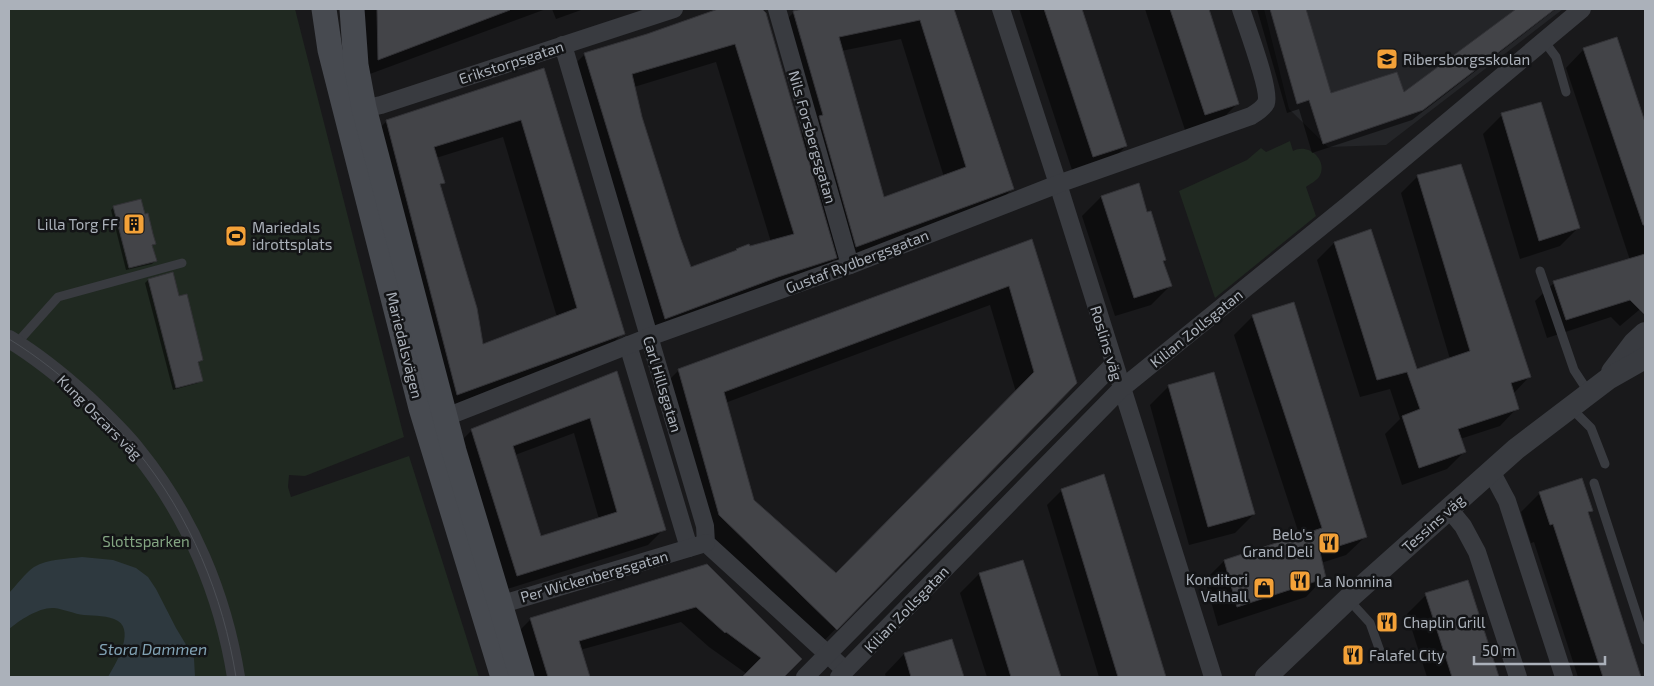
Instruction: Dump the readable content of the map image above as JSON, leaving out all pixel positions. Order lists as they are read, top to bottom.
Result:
{
  "streets": {
    "main road": ["Mariedalsvägen"],
    "street": [
      "Erikstorpsgatan",
      "Nils Forsbergsgatan",
      "Gustaf Rydbergsgatan",
      "Kilian Zollsgatan",
      "Roslins väg",
      "Carl Hillsgatan",
      "Kung Oscars väg",
      "Tessins väg",
      "Per Wickenbergsgatan"
    ]
  },
  "crossings": [
    ["Erikstorpsgatan", "Mariedalsvägen"],
    ["Erikstorpsgatan", "Carl Hillsgatan"],
    ["Nils Forsbergsgatan", "Gustaf Rydbergsgatan"],
    ["Gustaf Rydbergsgatan", "Roslins väg"],
    ["Gustaf Rydbergsgatan", "Mariedalsvägen"],
    ["Gustaf Rydbergsgatan", "Carl Hillsgatan"],
    ["Kilian Zollsgatan", "Roslins väg"],
    ["Mariedalsvägen", "Per Wickenbergsgatan"],
    ["Carl Hillsgatan", "Per Wickenbergsgatan"]
  ],
  "water": ["Stora Dammen"],
  "parks": ["Slottsparken"],
  "places": {
    "school or university": ["Ribersborgsskolan"],
    "building": ["Lilla Torg FF"],
    "sports": ["Mariedals idrottsplats"],
    "restaurant": [
      "Belo's Grand Deli",
      "La Nonnina",
      "Chaplin Grill",
      "Falafel City"
    ],
    "shop": ["Konditori Valhall"]
  },
  "scale_bar": "50 m"
}
